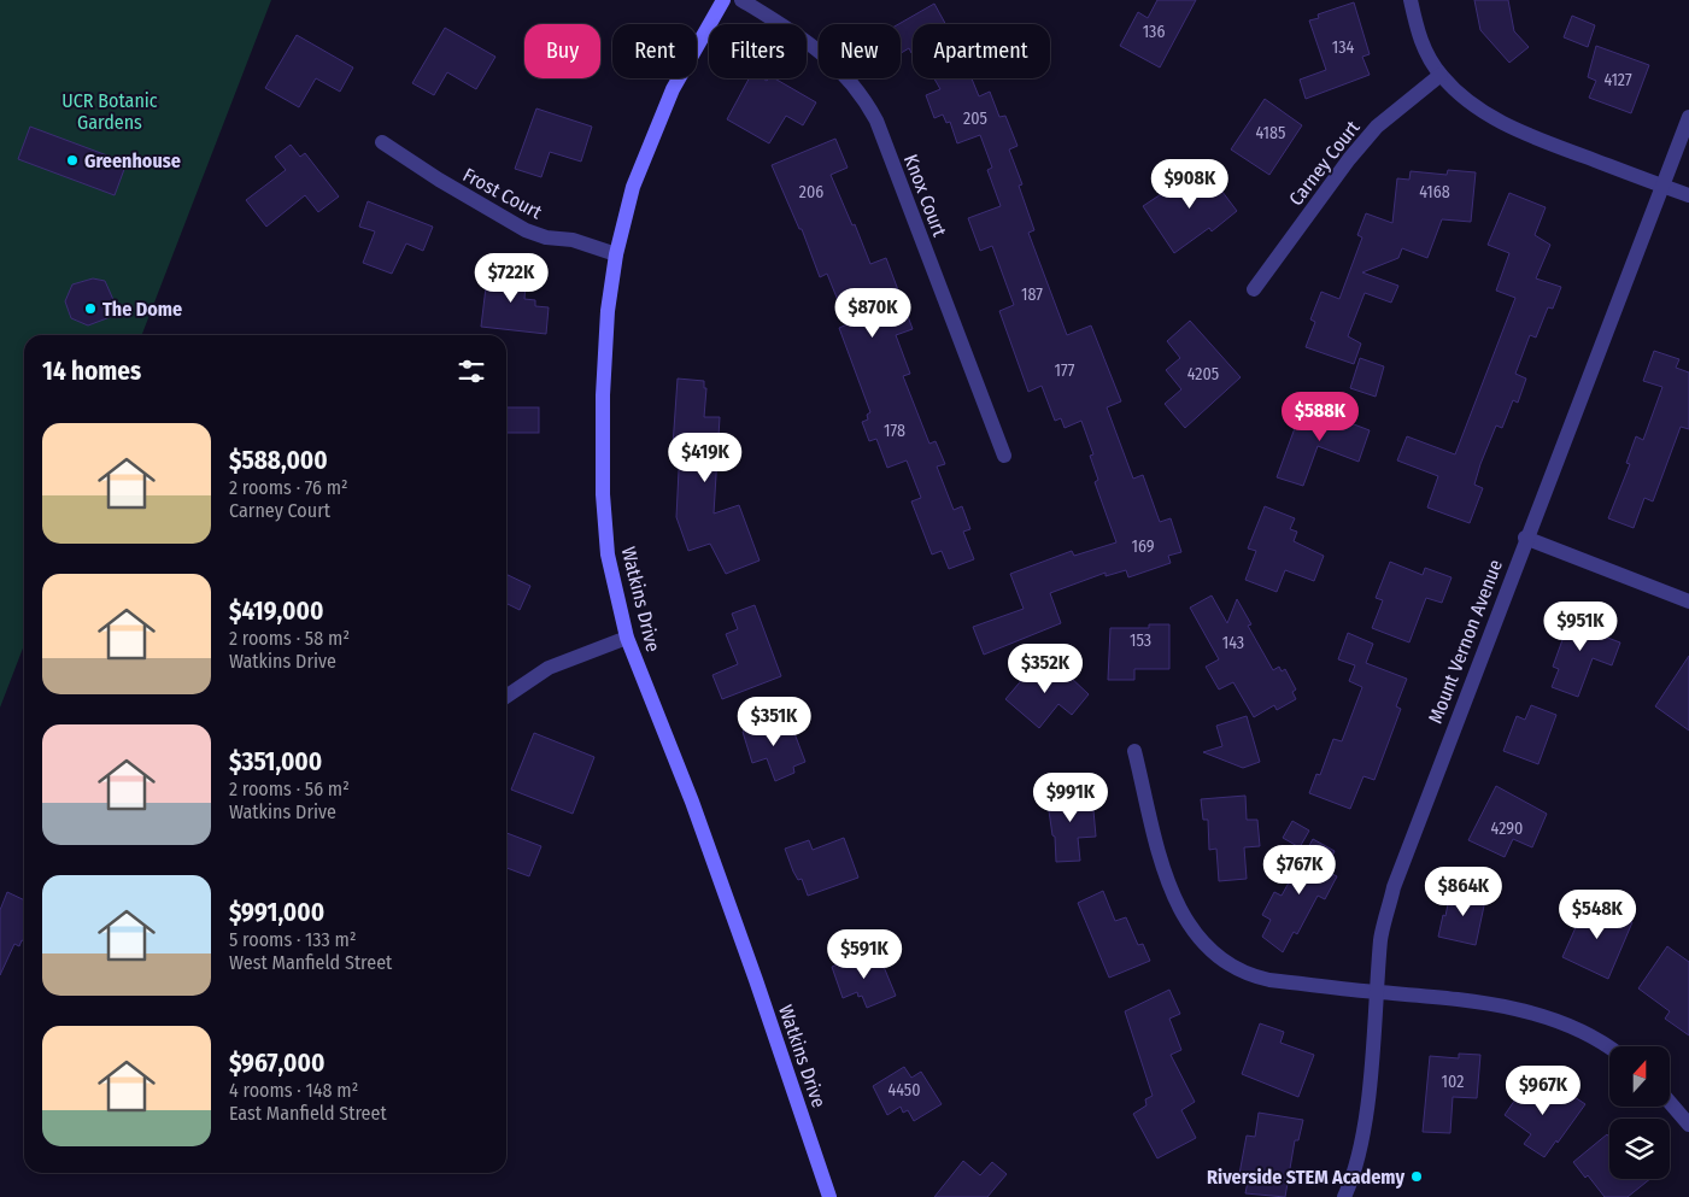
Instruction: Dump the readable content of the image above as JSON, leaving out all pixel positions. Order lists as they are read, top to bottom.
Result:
{
  "streets": {
    "main road": ["Watkins Drive"],
    "street": [
      "Carney Court",
      "Frost Court",
      "Knox Court",
      "Mount Vernon Avenue"
    ]
  },
  "crossings": [
    ["Frost Court", "Watkins Drive"]
  ],
  "parks": ["UCR Botanic Gardens"],
  "places": ["Greenhouse", "The Dome", "Riverside STEM Academy"],
  "house_numbers": [
    "136",
    "134",
    "4127",
    "205",
    "4185",
    "206",
    "4168",
    "187",
    "177",
    "4205",
    "178",
    "169",
    "153",
    "143",
    "4290",
    "102",
    "4450"
  ],
  "north": "top",
  "page": {
    "chip": [
      "Buy",
      "Rent",
      "Filters",
      "New",
      "Apartment"
    ],
    "price": [
      "$908K",
      "$722K",
      "$870K",
      "$588K",
      "$419K",
      "$951K",
      "$352K",
      "$351K",
      "$991K",
      "$767K",
      "$864K",
      "$548K",
      "$591K",
      "$967K"
    ],
    "heading": "14 homes",
    "list": [
      {
        "name": "$588,000",
        "note": "2 rooms · 76 m² · Carney Court"
      },
      {
        "name": "$419,000",
        "note": "2 rooms · 58 m² · Watkins Drive"
      },
      {
        "name": "$351,000",
        "note": "2 rooms · 56 m² · Watkins Drive"
      },
      {
        "name": "$991,000",
        "note": "5 rooms · 133 m² · West Manfield Street"
      },
      {
        "name": "$967,000",
        "note": "4 rooms · 148 m² · East Manfield Street"
      }
    ]
  }
}
